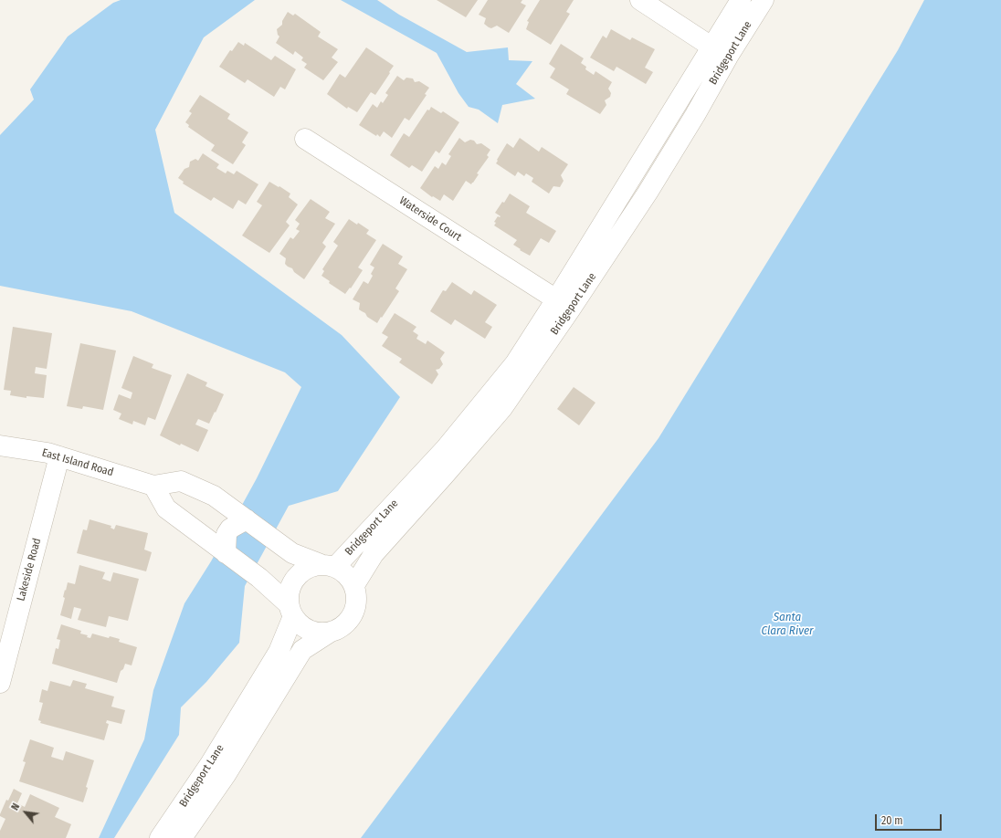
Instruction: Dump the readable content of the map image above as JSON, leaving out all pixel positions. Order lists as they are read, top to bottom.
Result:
{
  "streets": {
    "street": [
      "Bridgeport Lane",
      "Waterside Court",
      "East Island Road",
      "Lakeside Road"
    ]
  },
  "crossings": [
    ["Bridgeport Lane", "Waterside Court"],
    ["Bridgeport Lane", "East Island Road"],
    ["East Island Road", "Lakeside Road"]
  ],
  "water": ["Santa Clara River"],
  "scale_bar": "20 m",
  "north": "top left"
}
